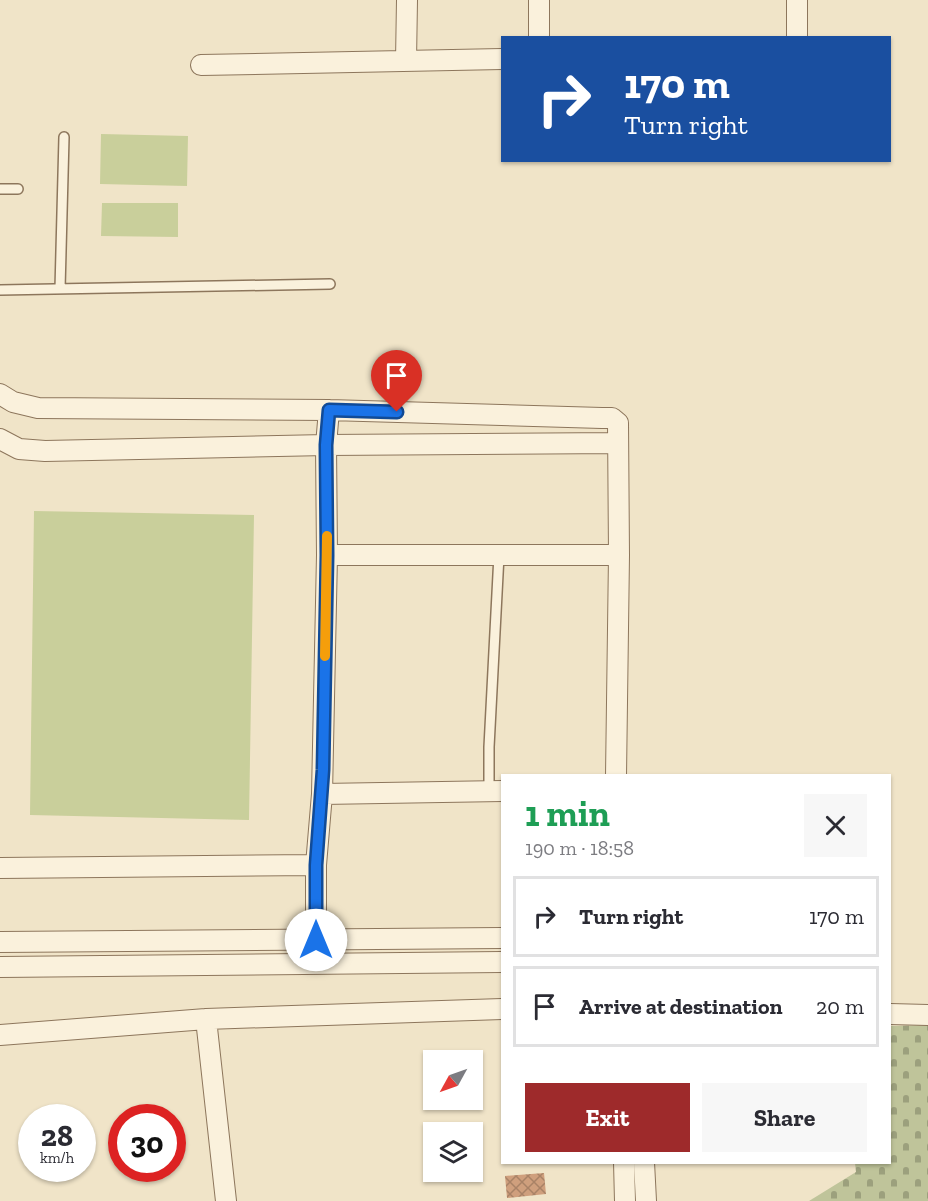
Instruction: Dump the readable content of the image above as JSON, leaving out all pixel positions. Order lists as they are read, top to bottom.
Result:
{
  "north": "bottom left",
  "page": {
    "turn": ["170 m", "Turn right"],
    "heading": ["1 min", "190 m · 18:58"],
    "list": [
      {
        "name": "Turn right",
        "value": "170 m"
      },
      {
        "name": "Arrive at destination",
        "value": "20 m"
      }
    ],
    "buttons": ["Exit", "Share"],
    "speed": "28 km/h",
    "limit": "30"
  }
}
